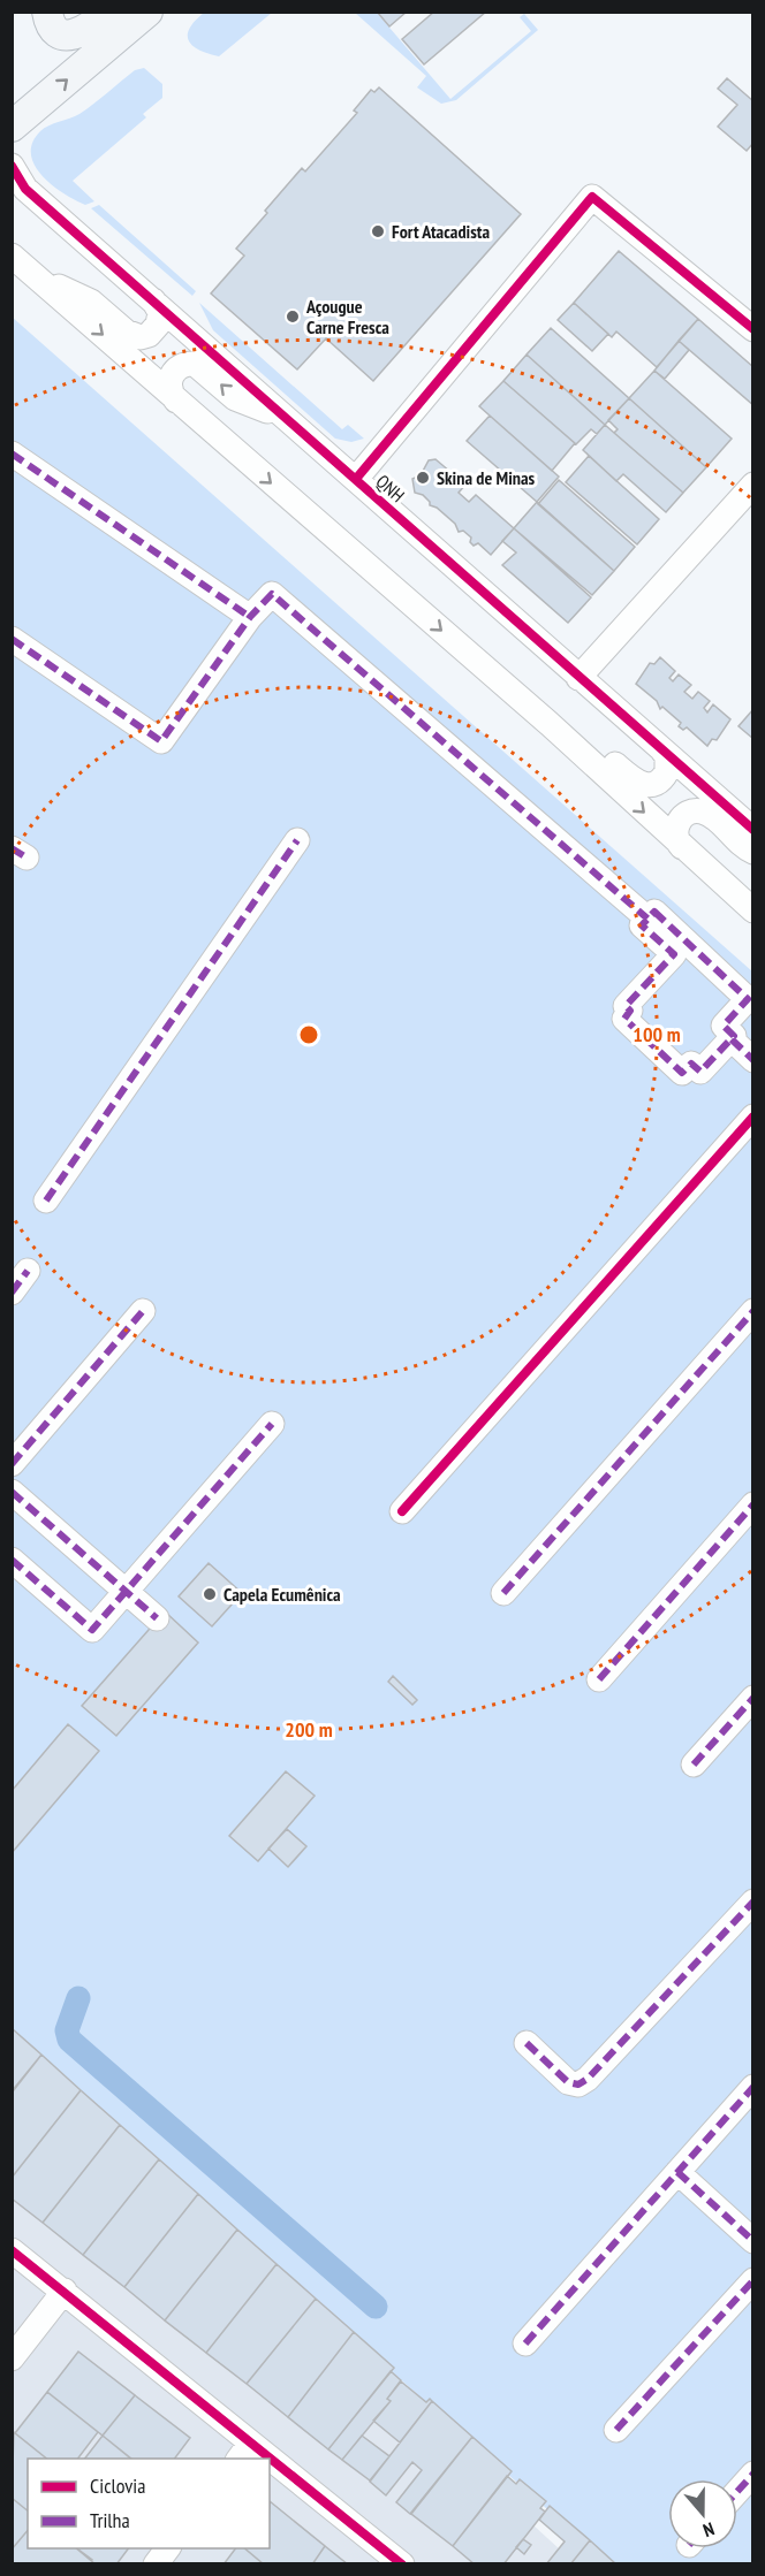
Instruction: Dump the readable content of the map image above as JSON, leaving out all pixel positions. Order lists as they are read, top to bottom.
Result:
{
  "streets": {
    "street": ["QNH"]
  },
  "places": [
    "Fort Atacadista",
    "Açougue Carne Fresca",
    "Skina de Minas",
    "Capela Ecumênica"
  ],
  "legend": ["Ciclovia", "Trilha"],
  "north": "bottom",
  "rings": ["100 m", "200 m"]
}
